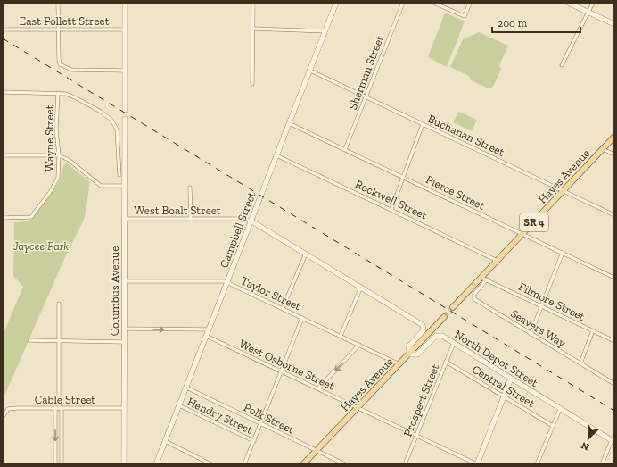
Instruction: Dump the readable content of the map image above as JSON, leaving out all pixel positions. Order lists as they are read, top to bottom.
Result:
{
  "streets": {
    "main road": ["Hayes Avenue", "SR 4"],
    "street": [
      "East Follett Street",
      "Sherman Street",
      "Buchanan Street",
      "Wayne Street",
      "Pierce Street",
      "Rockwell Street",
      "West Boalt Street",
      "Campbell Street",
      "Columbus Avenue",
      "Taylor Street",
      "Filmore Street",
      "Seavers Way",
      "North Depot Street",
      "West Osborne Street",
      "Central Street",
      "Cable Street",
      "Prospect Street",
      "Hendry Street",
      "Polk Street"
    ]
  },
  "crossings": [
    ["Sherman Street", "Buchanan Street"],
    ["Sherman Street", "Pierce Street"],
    ["Buchanan Street", "Hayes Avenue"],
    ["Buchanan Street", "Campbell Street"],
    ["Hayes Avenue", "Pierce Street"],
    ["Hayes Avenue", "Rockwell Street"],
    ["Hayes Avenue", "Taylor Street"],
    ["Hayes Avenue", "Filmore Street"],
    ["Hayes Avenue", "Seavers Way"],
    ["Hayes Avenue", "North Depot Street"],
    ["Hayes Avenue", "West Osborne Street"],
    ["Hayes Avenue", "Polk Street"],
    ["Pierce Street", "Campbell Street"],
    ["Rockwell Street", "Campbell Street"],
    ["West Boalt Street", "Campbell Street"],
    ["West Boalt Street", "Columbus Avenue"],
    ["Campbell Street", "Taylor Street"],
    ["Campbell Street", "West Osborne Street"],
    ["Campbell Street", "Hendry Street"],
    ["Campbell Street", "Polk Street"],
    ["Columbus Avenue", "Taylor Street"],
    ["Columbus Avenue", "Cable Street"],
    ["Filmore Street", "Seavers Way"],
    ["North Depot Street", "Prospect Street"],
    ["West Osborne Street", "Prospect Street"],
    ["Central Street", "Prospect Street"]
  ],
  "parks": ["Jaycee Park"],
  "scale_bar": "200 m",
  "north": "bottom left"
}
